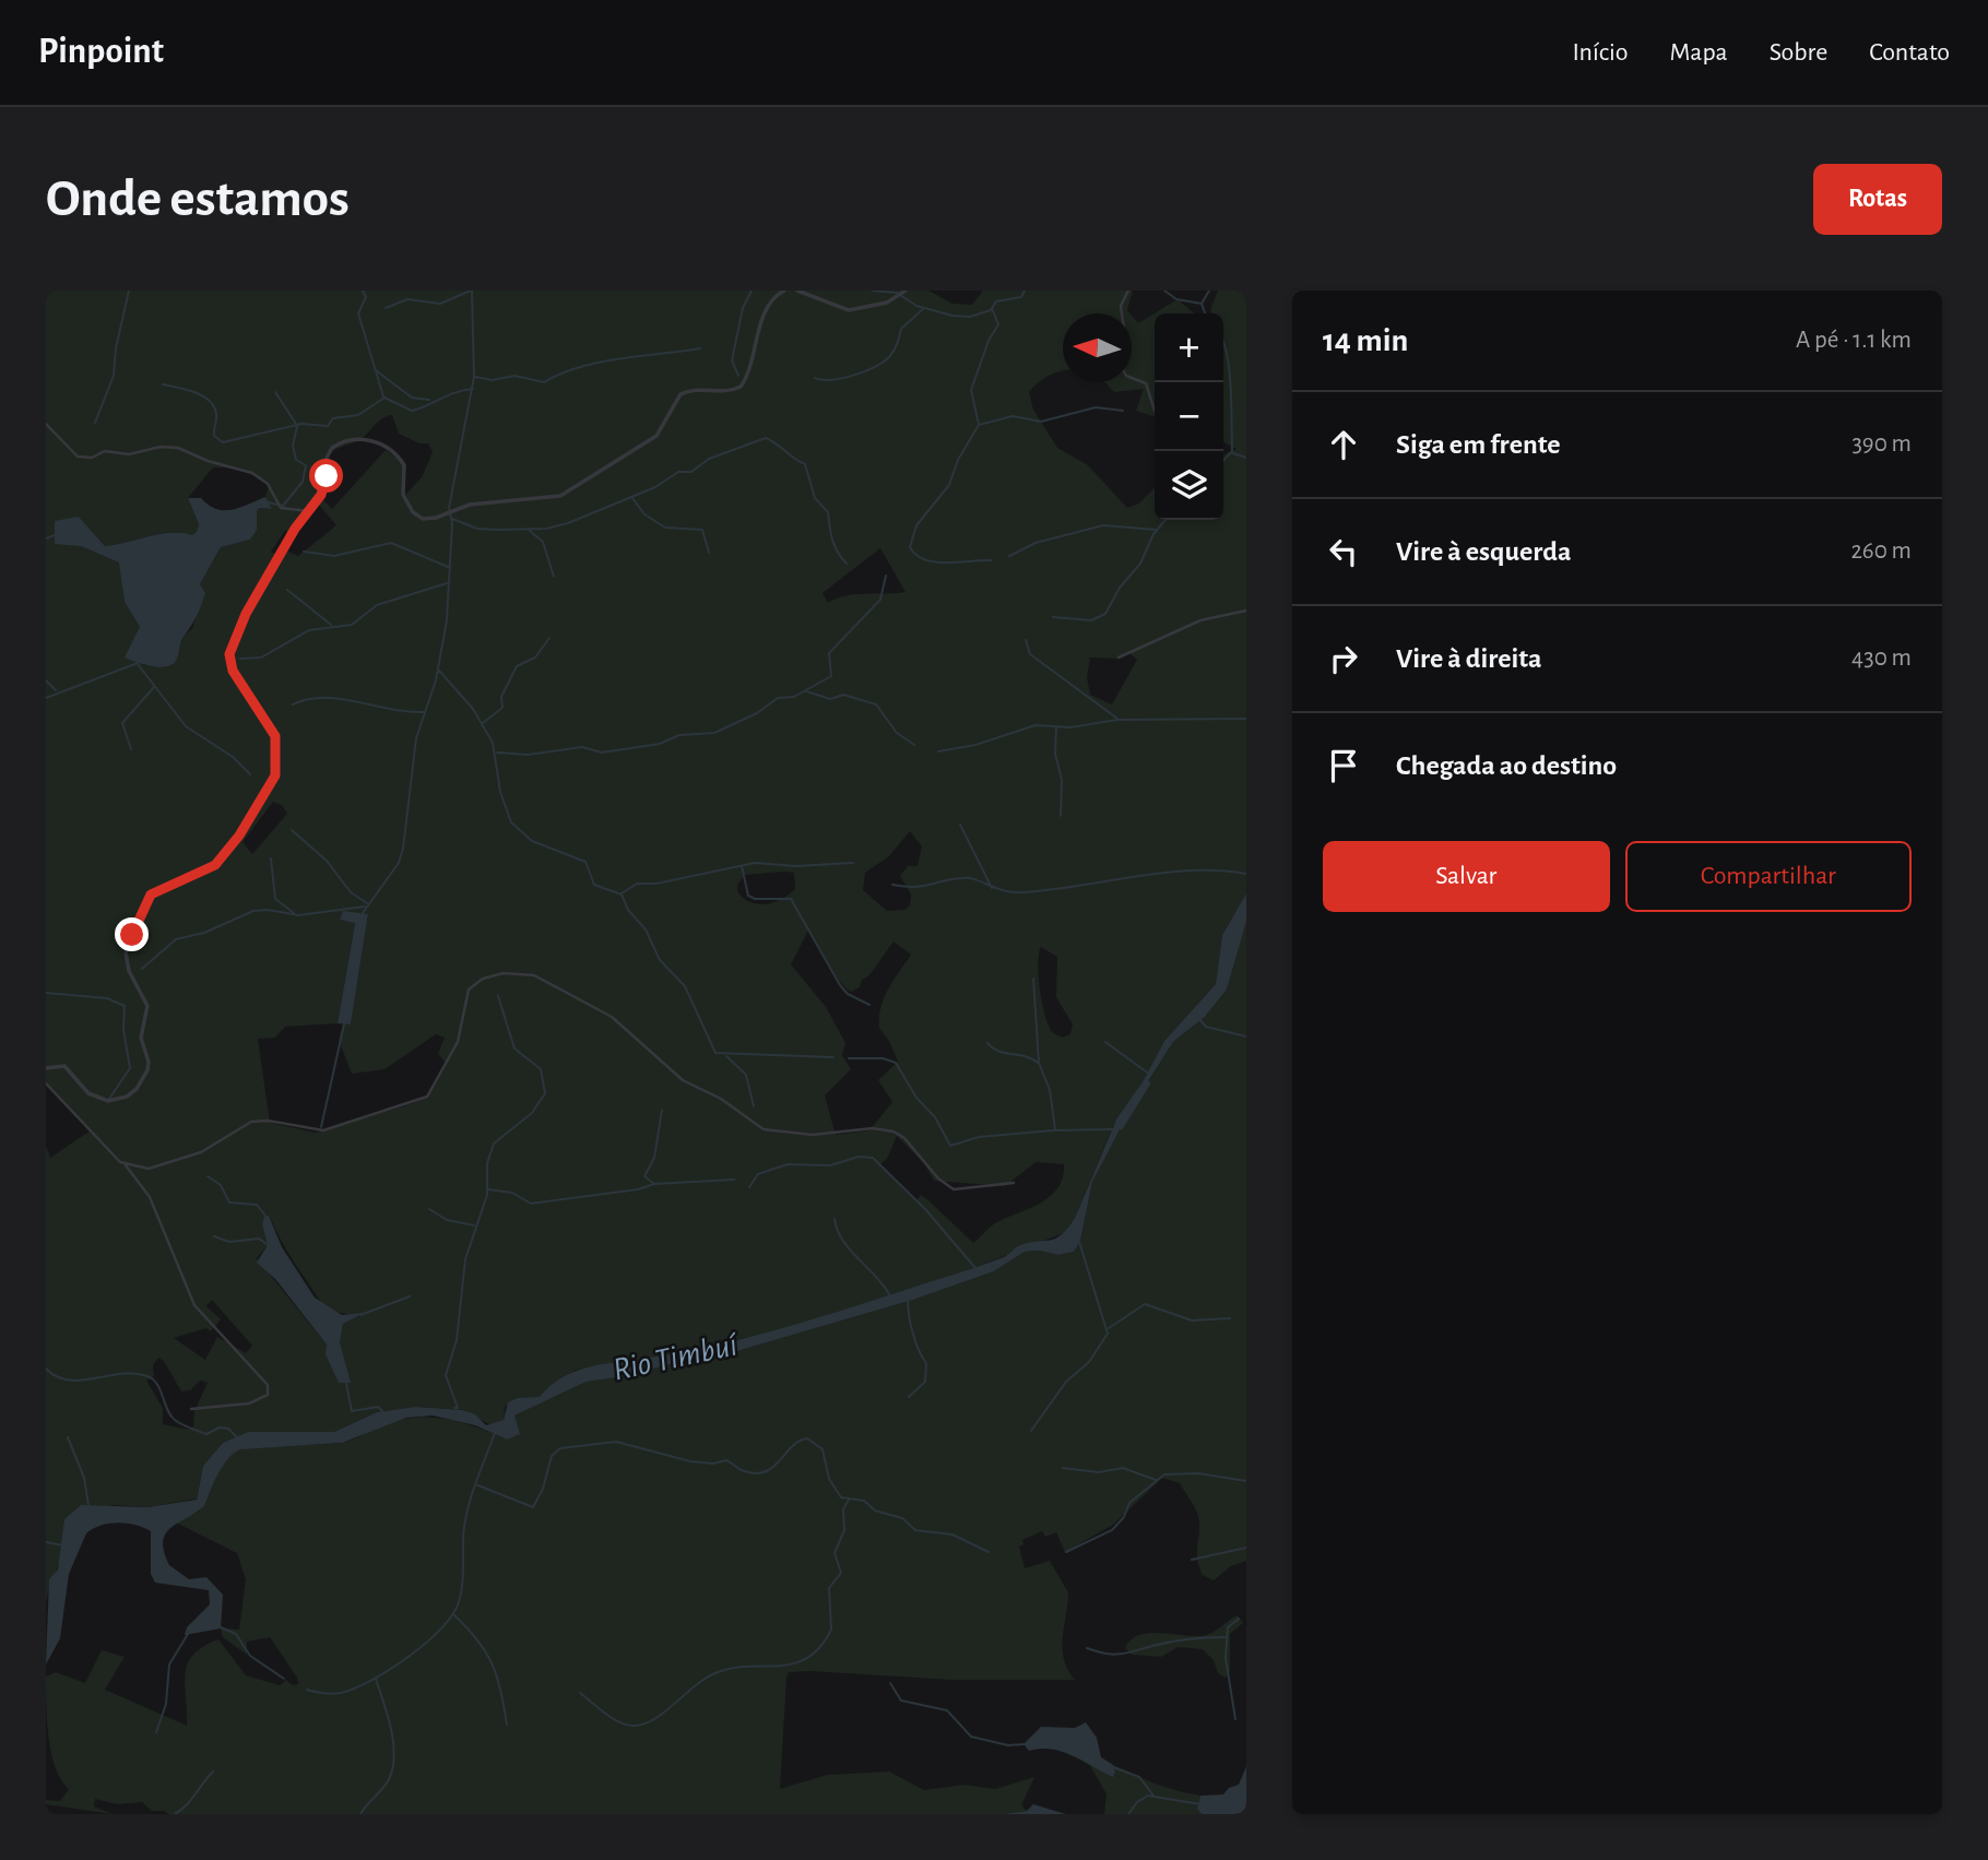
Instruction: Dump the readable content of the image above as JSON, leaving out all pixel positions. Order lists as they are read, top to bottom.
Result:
{
  "water": ["Rio Timbuí"],
  "north": "left",
  "page": {
    "header": "Pinpoint",
    "nav": [
      "Início",
      "Mapa",
      "Sobre",
      "Contato"
    ],
    "buttons": [
      "Rotas",
      ["Salvar", "Compartilhar"]
    ],
    "title": "Onde estamos",
    "heading": ["14 min", "A pé · 1.1 km"],
    "map_buttons": ["+", "−"],
    "list": [
      ["Siga em frente", "390 m"],
      ["Vire à esquerda", "260 m"],
      ["Vire à direita", "430 m"],
      "Chegada ao destino"
    ]
  }
}
